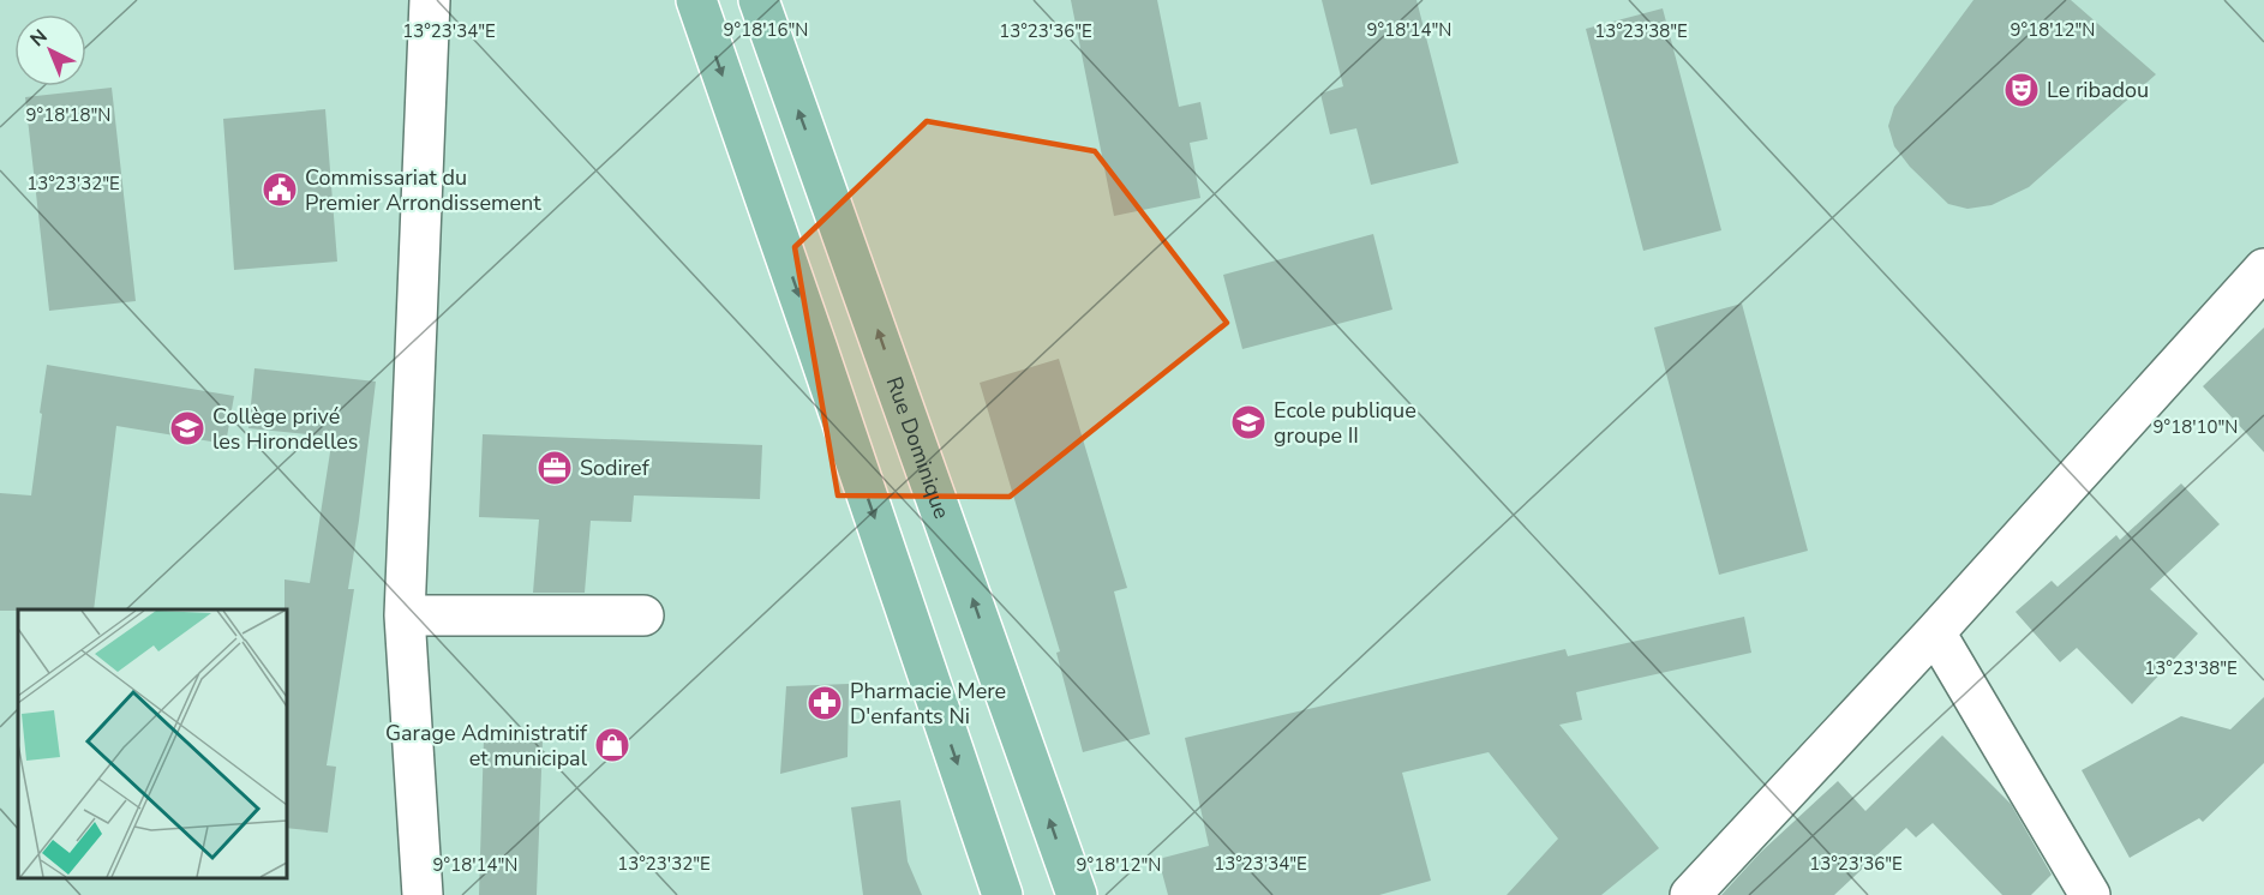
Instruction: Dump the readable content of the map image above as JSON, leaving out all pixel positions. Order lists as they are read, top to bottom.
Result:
{
  "streets": {
    "main road": ["Rue Dominique"]
  },
  "places": {
    "theatre": ["Le ribadou"],
    "public building": ["Commissariat du Premier Arrondissement"],
    "school or university": ["Ecole publique groupe II", "Collège privé les Hirondelles"],
    "office": ["Sodiref"],
    "pharmacy": ["Pharmacie Mere D'enfants Ni"],
    "shop": ["Garage Administratif et municipal"]
  },
  "north": "top left",
  "coordinates": [
    "9°18'16\"N",
    "9°18'14\"N",
    "9°18'12\"N",
    "13°23'36\"E",
    "13°23'38\"E",
    "13°23'34\"E",
    "9°18'18\"N",
    "13°23'32\"E",
    "9°18'10\"N"
  ]
}
